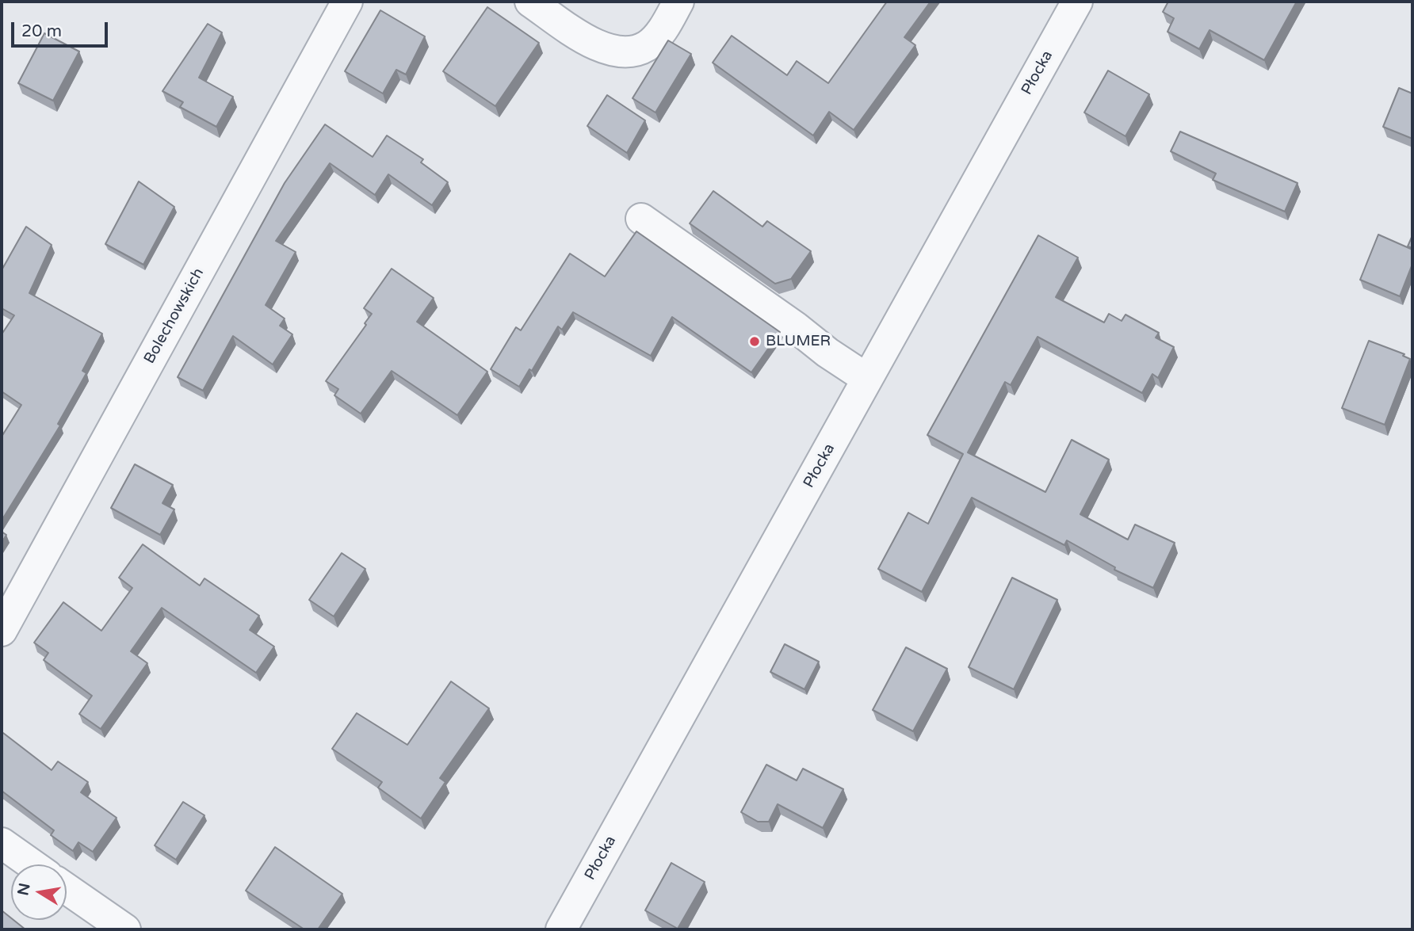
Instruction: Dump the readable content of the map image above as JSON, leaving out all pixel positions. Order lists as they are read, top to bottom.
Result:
{
  "streets": {
    "street": ["Płocka", "Bolechowskich"]
  },
  "places": ["BLUMER"],
  "scale_bar": "20 m",
  "north": "left"
}
